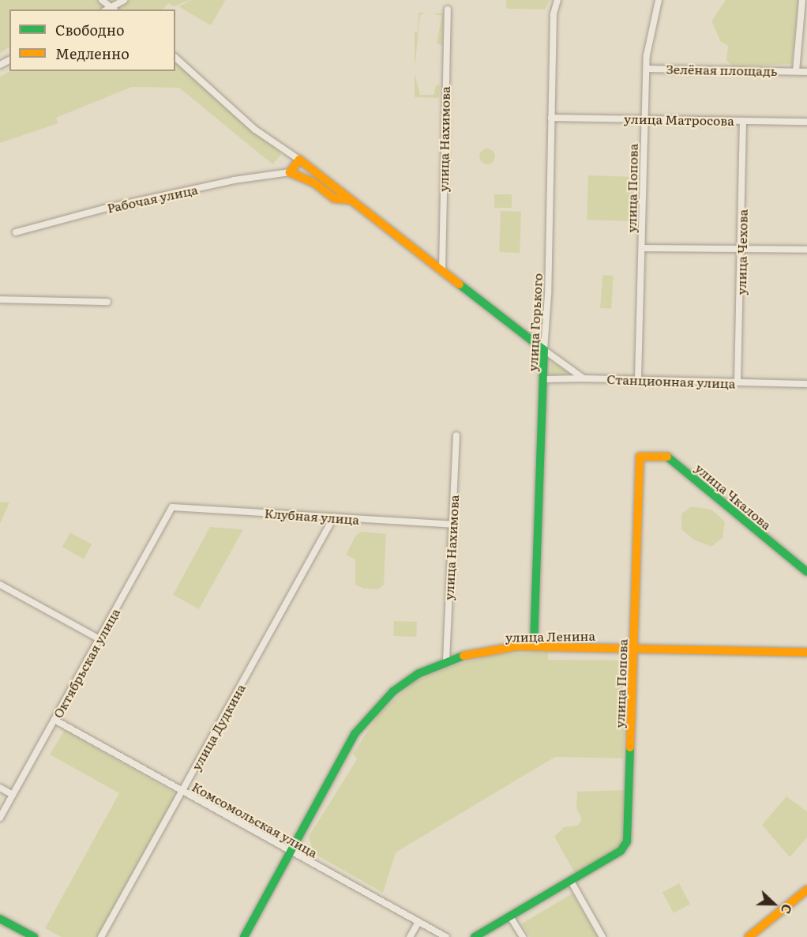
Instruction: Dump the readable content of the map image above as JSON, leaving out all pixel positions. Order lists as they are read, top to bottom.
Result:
{
  "streets": {
    "street": [
      "Зелёная площадь",
      "улица Матросова",
      "улица Нахимова",
      "улица Попова",
      "Рабочая улица",
      "улица Чехова",
      "улица Горького",
      "Станционная улица",
      "улица Чкалова",
      "Клубная улица",
      "улица Ленина",
      "Октябрьская улица",
      "улица Дудкина",
      "Комсомольская улица"
    ]
  },
  "crossings": [
    ["Зелёная площадь", "улица Попова"],
    ["улица Матросова", "улица Попова"],
    ["улица Матросова", "улица Чехова"],
    ["улица Матросова", "улица Горького"],
    ["улица Нахимова", "Клубная улица"],
    ["улица Нахимова", "улица Ленина"],
    ["улица Попова", "Станционная улица"],
    ["улица Попова", "улица Чкалова"],
    ["улица Попова", "улица Ленина"],
    ["улица Чехова", "Станционная улица"],
    ["улица Горького", "Станционная улица"],
    ["улица Горького", "улица Ленина"],
    ["Клубная улица", "Октябрьская улица"],
    ["Клубная улица", "улица Дудкина"],
    ["улица Ленина", "Комсомольская улица"],
    ["Октябрьская улица", "Комсомольская улица"],
    ["улица Дудкина", "Комсомольская улица"]
  ],
  "legend": ["Свободно", "Медленно"],
  "north": "right"
}
